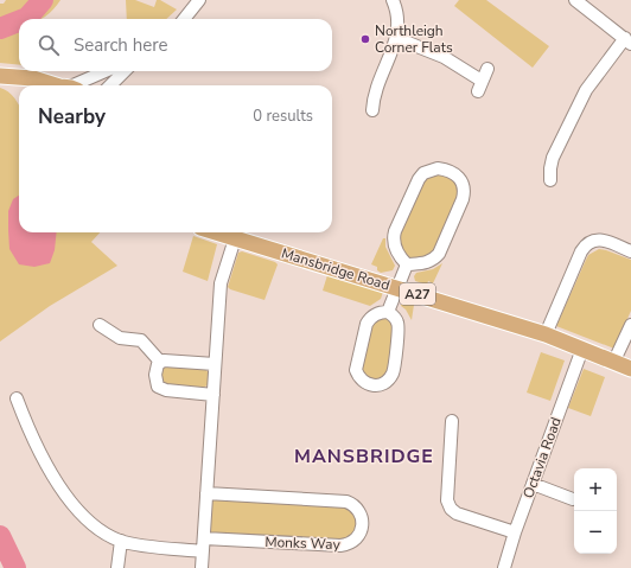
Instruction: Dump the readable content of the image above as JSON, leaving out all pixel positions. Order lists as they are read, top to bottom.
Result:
{
  "streets": {
    "main road": ["Mansbridge Road", "A27"],
    "street": ["Octavia Road", "Monks Way"]
  },
  "crossings": [
    ["Mansbridge Road", "Octavia Road"]
  ],
  "districts": ["MANSBRIDGE"],
  "places": ["Northleigh Corner Flats"],
  "page": {
    "search": "Search here",
    "heading": ["Nearby", "0 results"],
    "map_buttons": ["+", "−"]
  }
}
